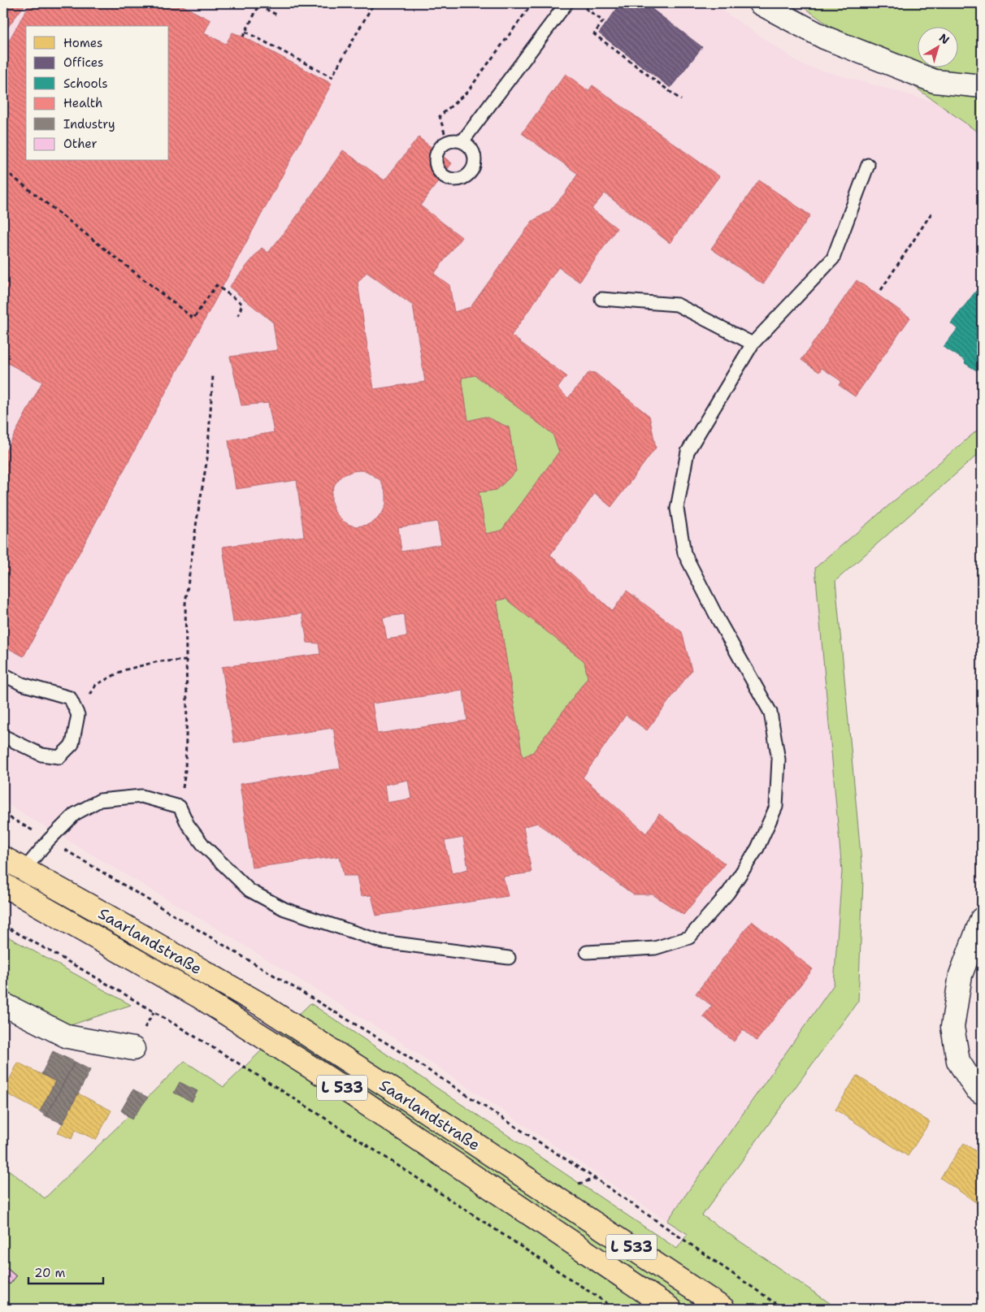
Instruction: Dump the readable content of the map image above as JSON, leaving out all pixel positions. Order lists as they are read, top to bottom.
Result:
{
  "streets": {
    "main road": ["Saarlandstraße", "L 533"]
  },
  "legend": [
    "Homes",
    "Offices",
    "Schools",
    "Health",
    "Industry",
    "Other"
  ],
  "scale_bar": "20 m",
  "north": "top right"
}
